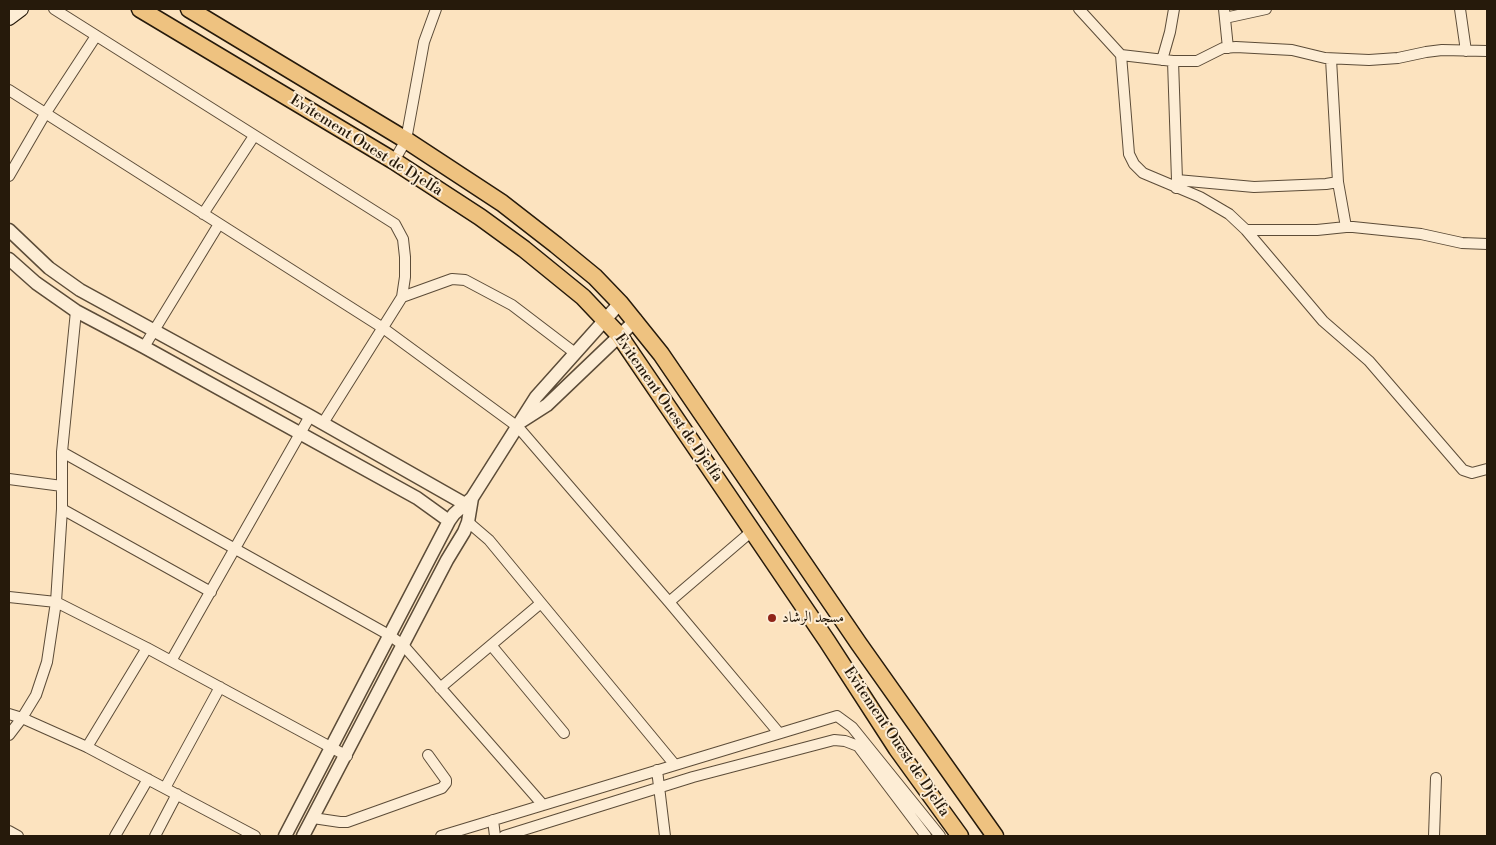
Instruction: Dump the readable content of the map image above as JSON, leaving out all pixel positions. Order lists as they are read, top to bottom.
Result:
{
  "streets": {
    "highway": ["Evitement Ouest de Djelfa"]
  },
  "places": ["مسجد الرشاد"]
}
